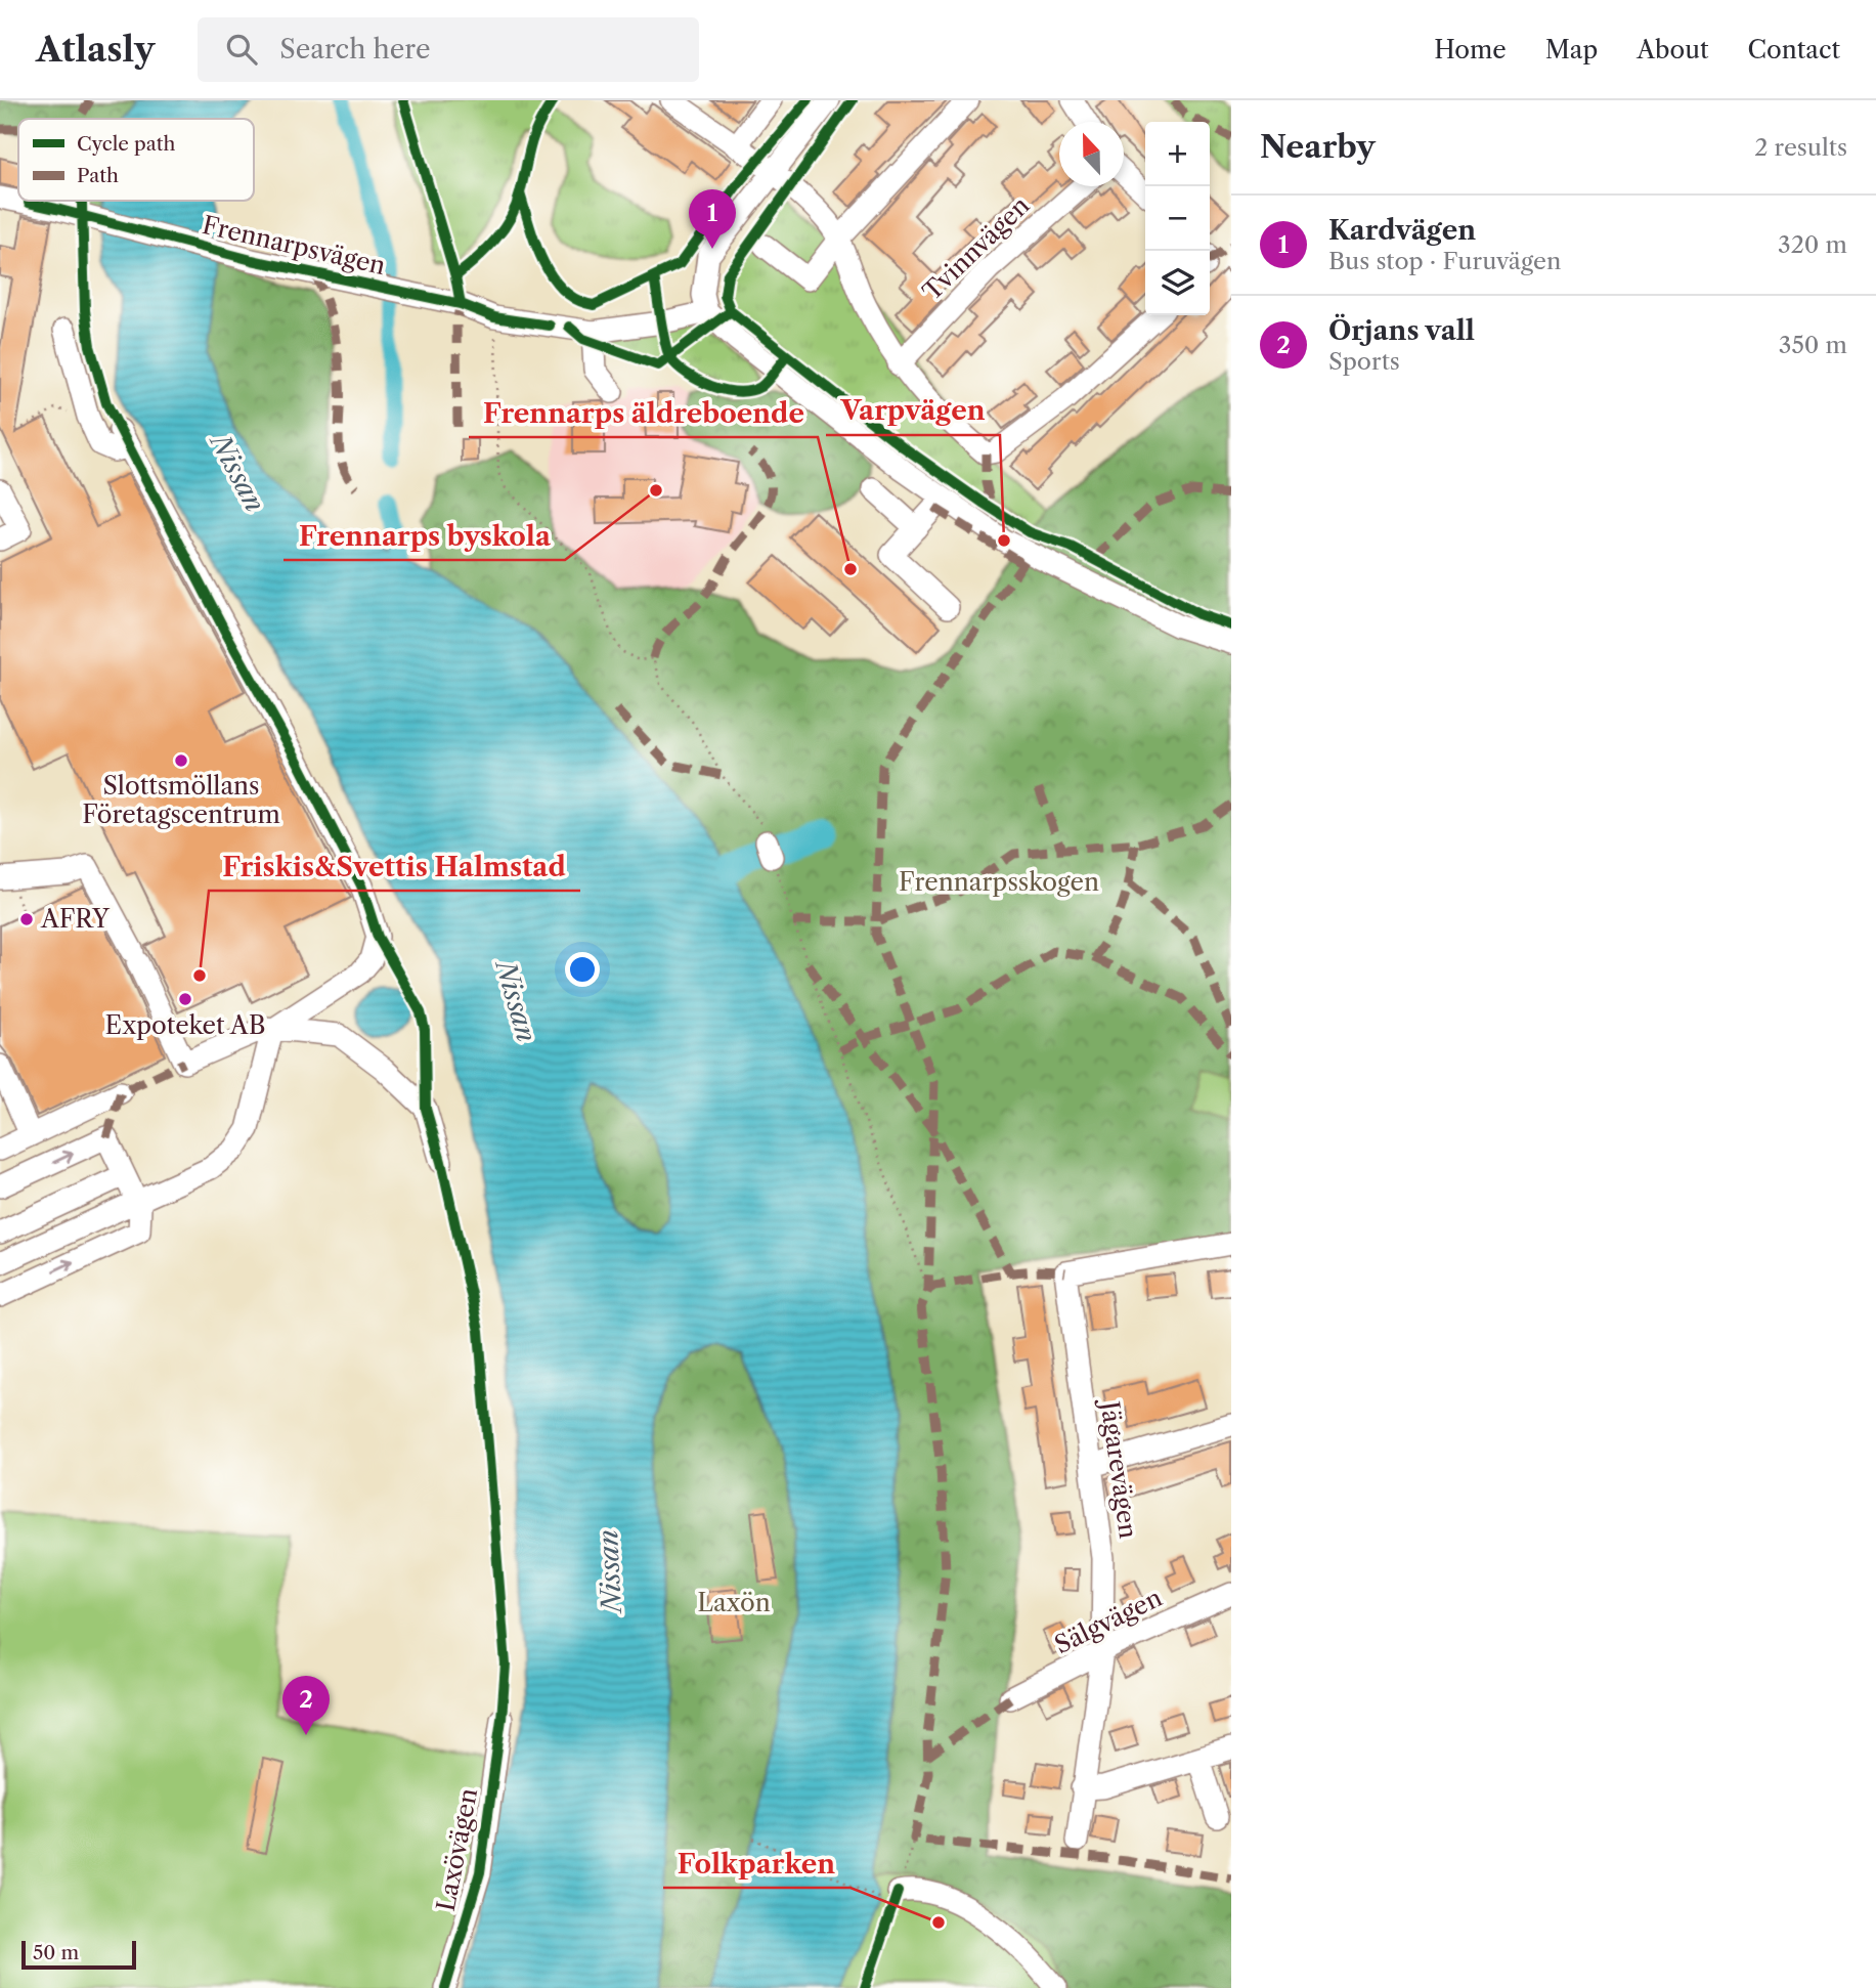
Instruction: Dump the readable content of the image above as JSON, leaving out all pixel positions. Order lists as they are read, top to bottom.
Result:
{
  "streets": {
    "street": [
      "Frennarpsvägen",
      "Tvinnvägen",
      "Jägarevägen",
      "Sälgvägen",
      "Laxövägen"
    ]
  },
  "crossings": [
    ["Jägarevägen", "Sälgvägen"]
  ],
  "water": ["Nissan"],
  "parks": ["Frennarpsskogen", "Laxön"],
  "places": [
    "Frennarps byskola",
    "Varpvägen",
    "Frennarps äldreboende",
    "Slottsmöllans Företagscentrum",
    "AFRY",
    "Friskis&Svettis Halmstad",
    "Expoteket AB",
    "Folkparken"
  ],
  "legend": ["Cycle path", "Path"],
  "scale_bar": "50 m",
  "north": "top",
  "page": {
    "header": "Atlasly",
    "search": "Search here",
    "nav": [
      "Home",
      "Map",
      "About",
      "Contact"
    ],
    "heading": ["Nearby", "2 results"],
    "map_buttons": ["+", "−"],
    "pins": ["1", "2"],
    "list": [
      {
        "mark": "1",
        "name": "Kardvägen",
        "note": "Bus stop · Furuvägen",
        "value": "320 m"
      },
      {
        "mark": "2",
        "name": "Örjans vall",
        "note": "Sports",
        "value": "350 m"
      }
    ],
    "scale": "50 m"
  }
}
